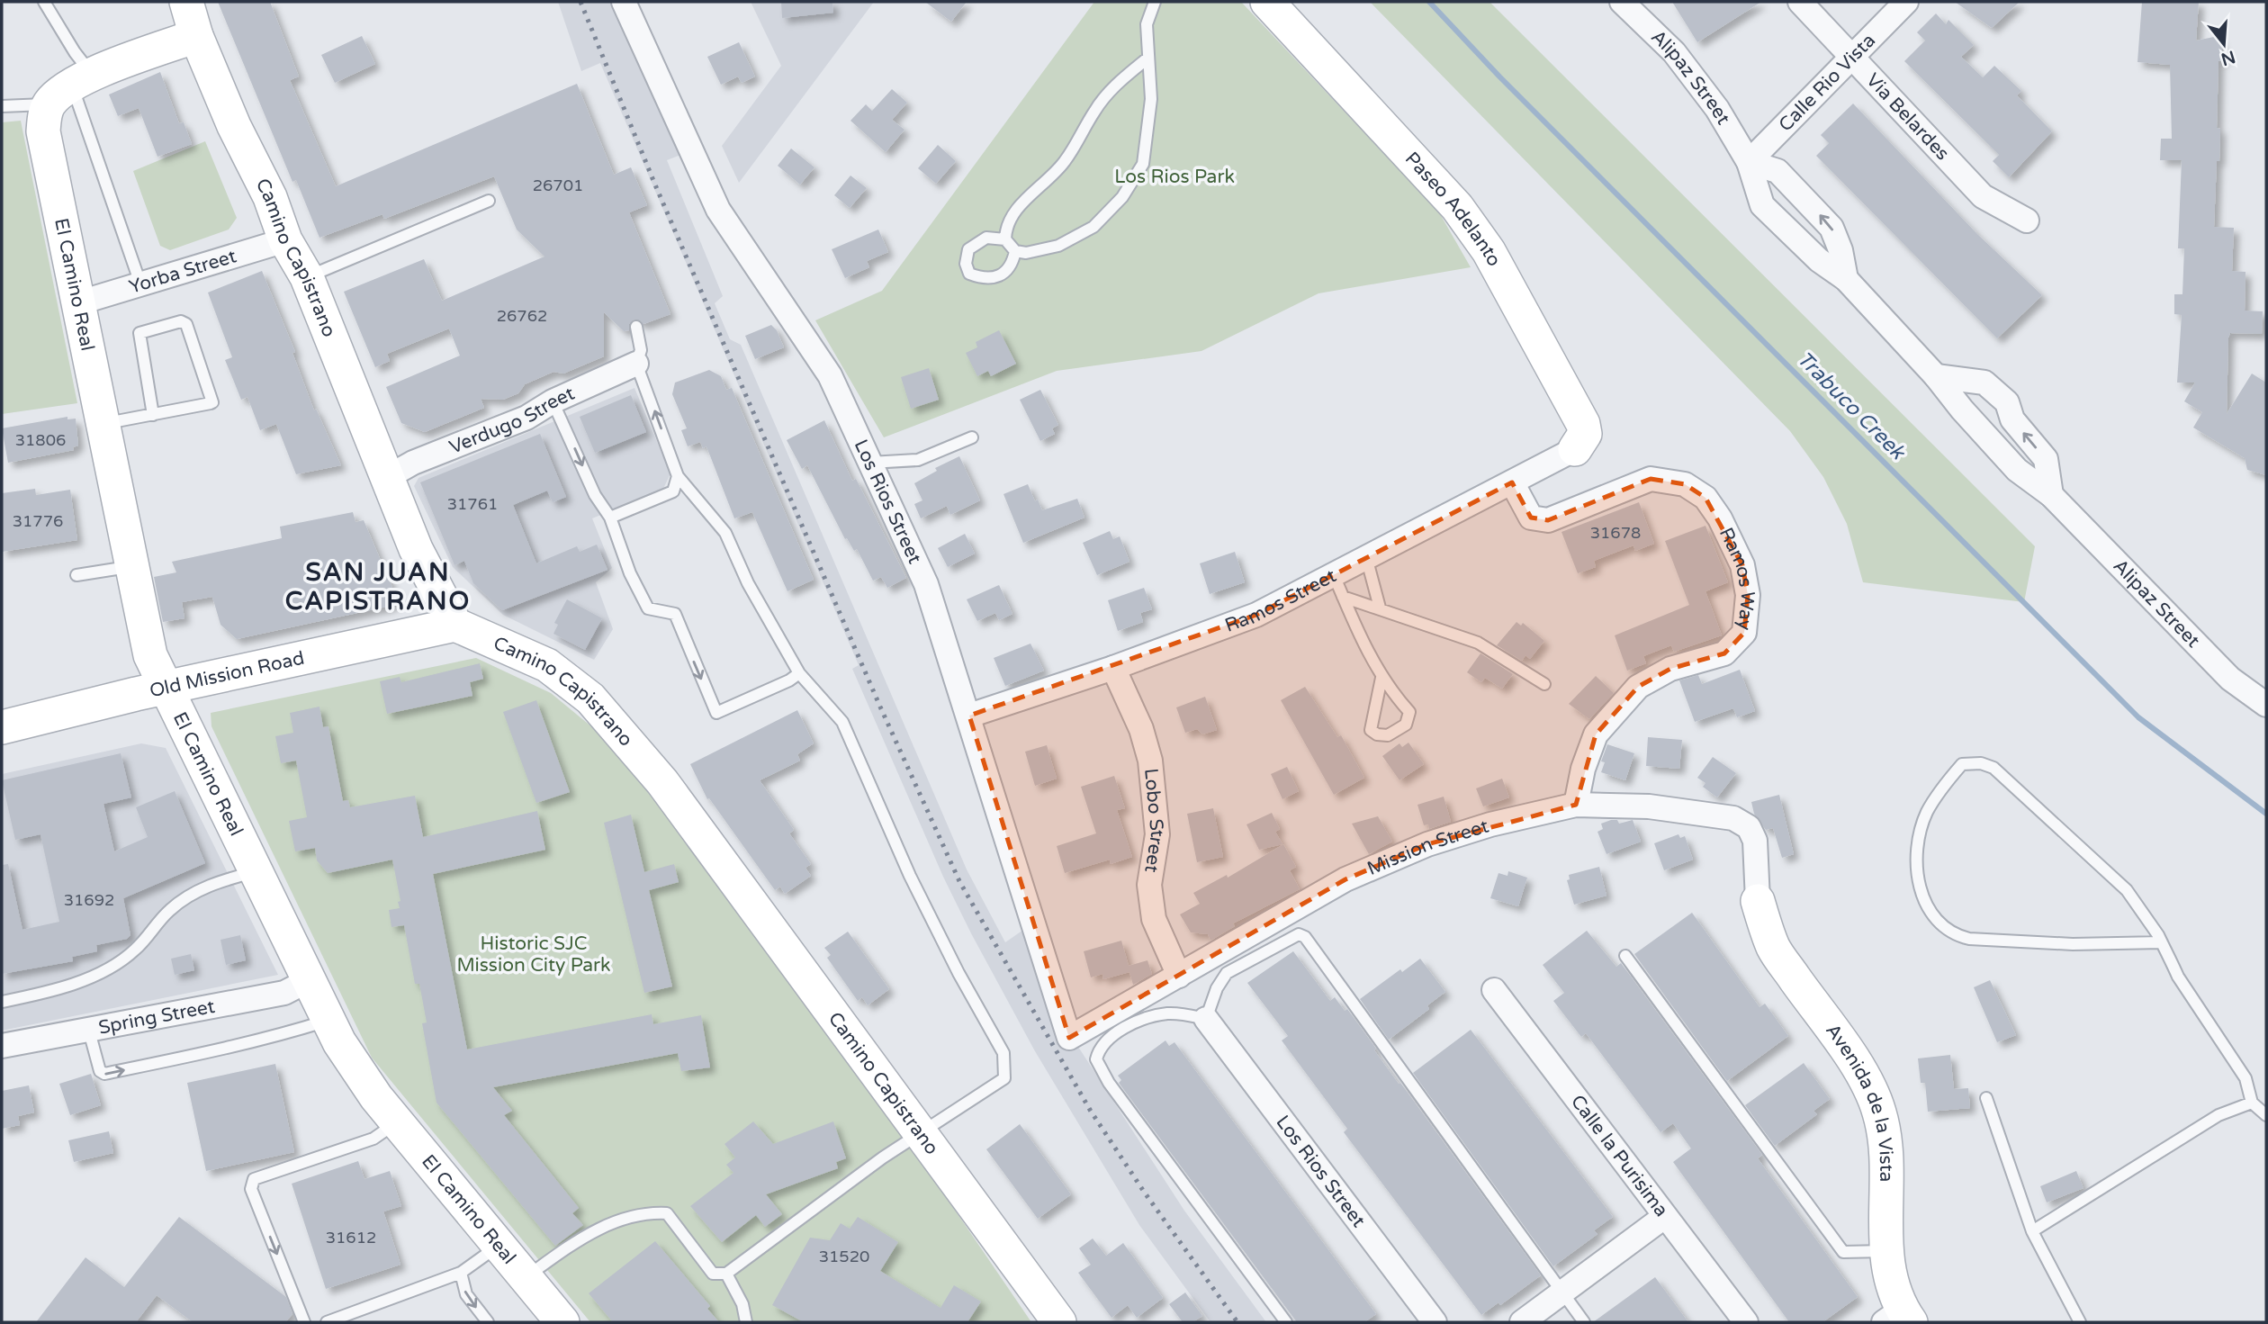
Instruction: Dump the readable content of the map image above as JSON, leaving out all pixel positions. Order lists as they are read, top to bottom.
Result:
{
  "streets": {
    "street": [
      "Alipaz Street",
      "Calle Rio Vista",
      "Via Belardes",
      "Paseo Adelanto",
      "Camino Capistrano",
      "Yorba Street",
      "El Camino Real",
      "Verdugo Street",
      "Los Rios Street",
      "Ramos Way",
      "Ramos Street",
      "Old Mission Road",
      "Lobo Street",
      "Mission Street",
      "Spring Street",
      "Avenida de la Vista",
      "Calle la Purisima"
    ]
  },
  "crossings": [
    ["Alipaz Street", "Calle Rio Vista"],
    ["Calle Rio Vista", "Via Belardes"],
    ["Paseo Adelanto", "Ramos Street"],
    ["Camino Capistrano", "Yorba Street"],
    ["Camino Capistrano", "Verdugo Street"],
    ["Camino Capistrano", "Old Mission Road"],
    ["Yorba Street", "El Camino Real"],
    ["El Camino Real", "Old Mission Road"],
    ["El Camino Real", "Spring Street"],
    ["Los Rios Street", "Ramos Street"],
    ["Los Rios Street", "Mission Street"],
    ["Ramos Way", "Ramos Street"],
    ["Ramos Way", "Mission Street"],
    ["Ramos Street", "Lobo Street"],
    ["Lobo Street", "Mission Street"],
    ["Mission Street", "Avenida de la Vista"]
  ],
  "districts": ["SAN JUAN CAPISTRANO"],
  "water": ["Trabuco Creek"],
  "parks": ["Los Rios Park", "Historic SJC Mission City Park"],
  "house_numbers": [
    "26701",
    "26762",
    "31806",
    "31761",
    "31776",
    "31678",
    "31692",
    "31612",
    "31520"
  ],
  "north": "bottom"
}
